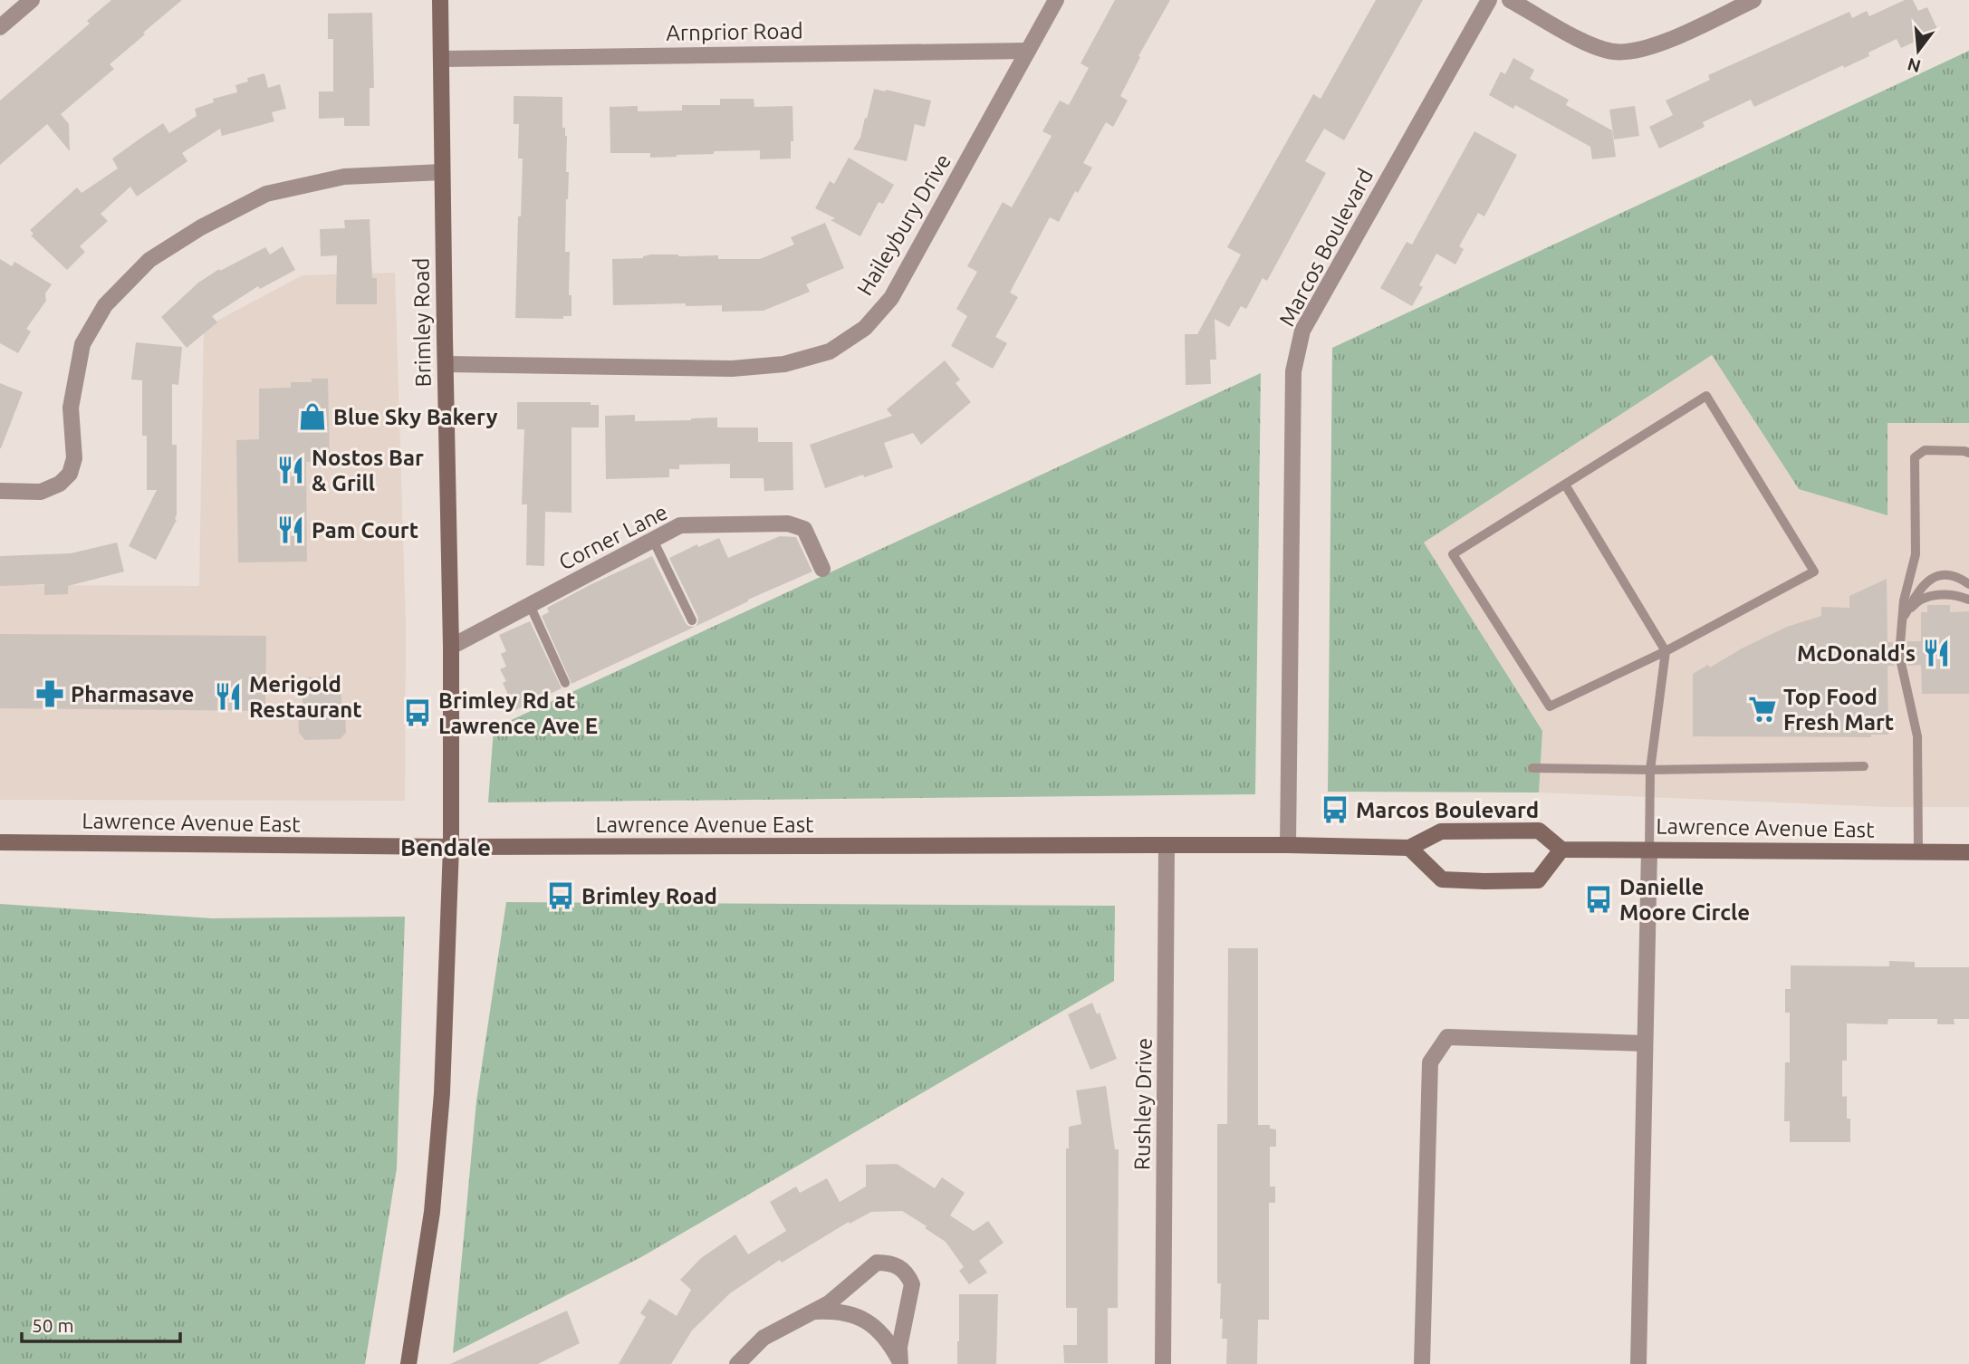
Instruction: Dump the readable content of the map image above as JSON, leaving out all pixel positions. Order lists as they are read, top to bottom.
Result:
{
  "streets": {
    "main road": ["Brimley Road", "Lawrence Avenue East"],
    "street": [
      "Arnprior Road",
      "Haileybury Drive",
      "Marcos Boulevard",
      "Corner Lane",
      "Rushley Drive"
    ]
  },
  "crossings": [
    ["Arnprior Road", "Haileybury Drive"],
    ["Arnprior Road", "Brimley Road"],
    ["Haileybury Drive", "Brimley Road"],
    ["Marcos Boulevard", "Lawrence Avenue East"],
    ["Brimley Road", "Corner Lane"],
    ["Brimley Road", "Lawrence Avenue East"],
    ["Lawrence Avenue East", "Rushley Drive"]
  ],
  "districts": ["Bendale"],
  "places": {
    "shop": ["Blue Sky Bakery"],
    "restaurant": [
      "Nostos Bar & Grill",
      "Pam Court",
      "McDonald's",
      "Merigold Restaurant"
    ],
    "pharmacy": ["Pharmasave"],
    "supermarket": ["Top Food Fresh Mart"],
    "bus stop": [
      "Brimley Rd at Lawrence Ave E",
      "Marcos Boulevard",
      "Brimley Road",
      "Danielle Moore Circle"
    ]
  },
  "scale_bar": "50 m",
  "north": "bottom"
}
